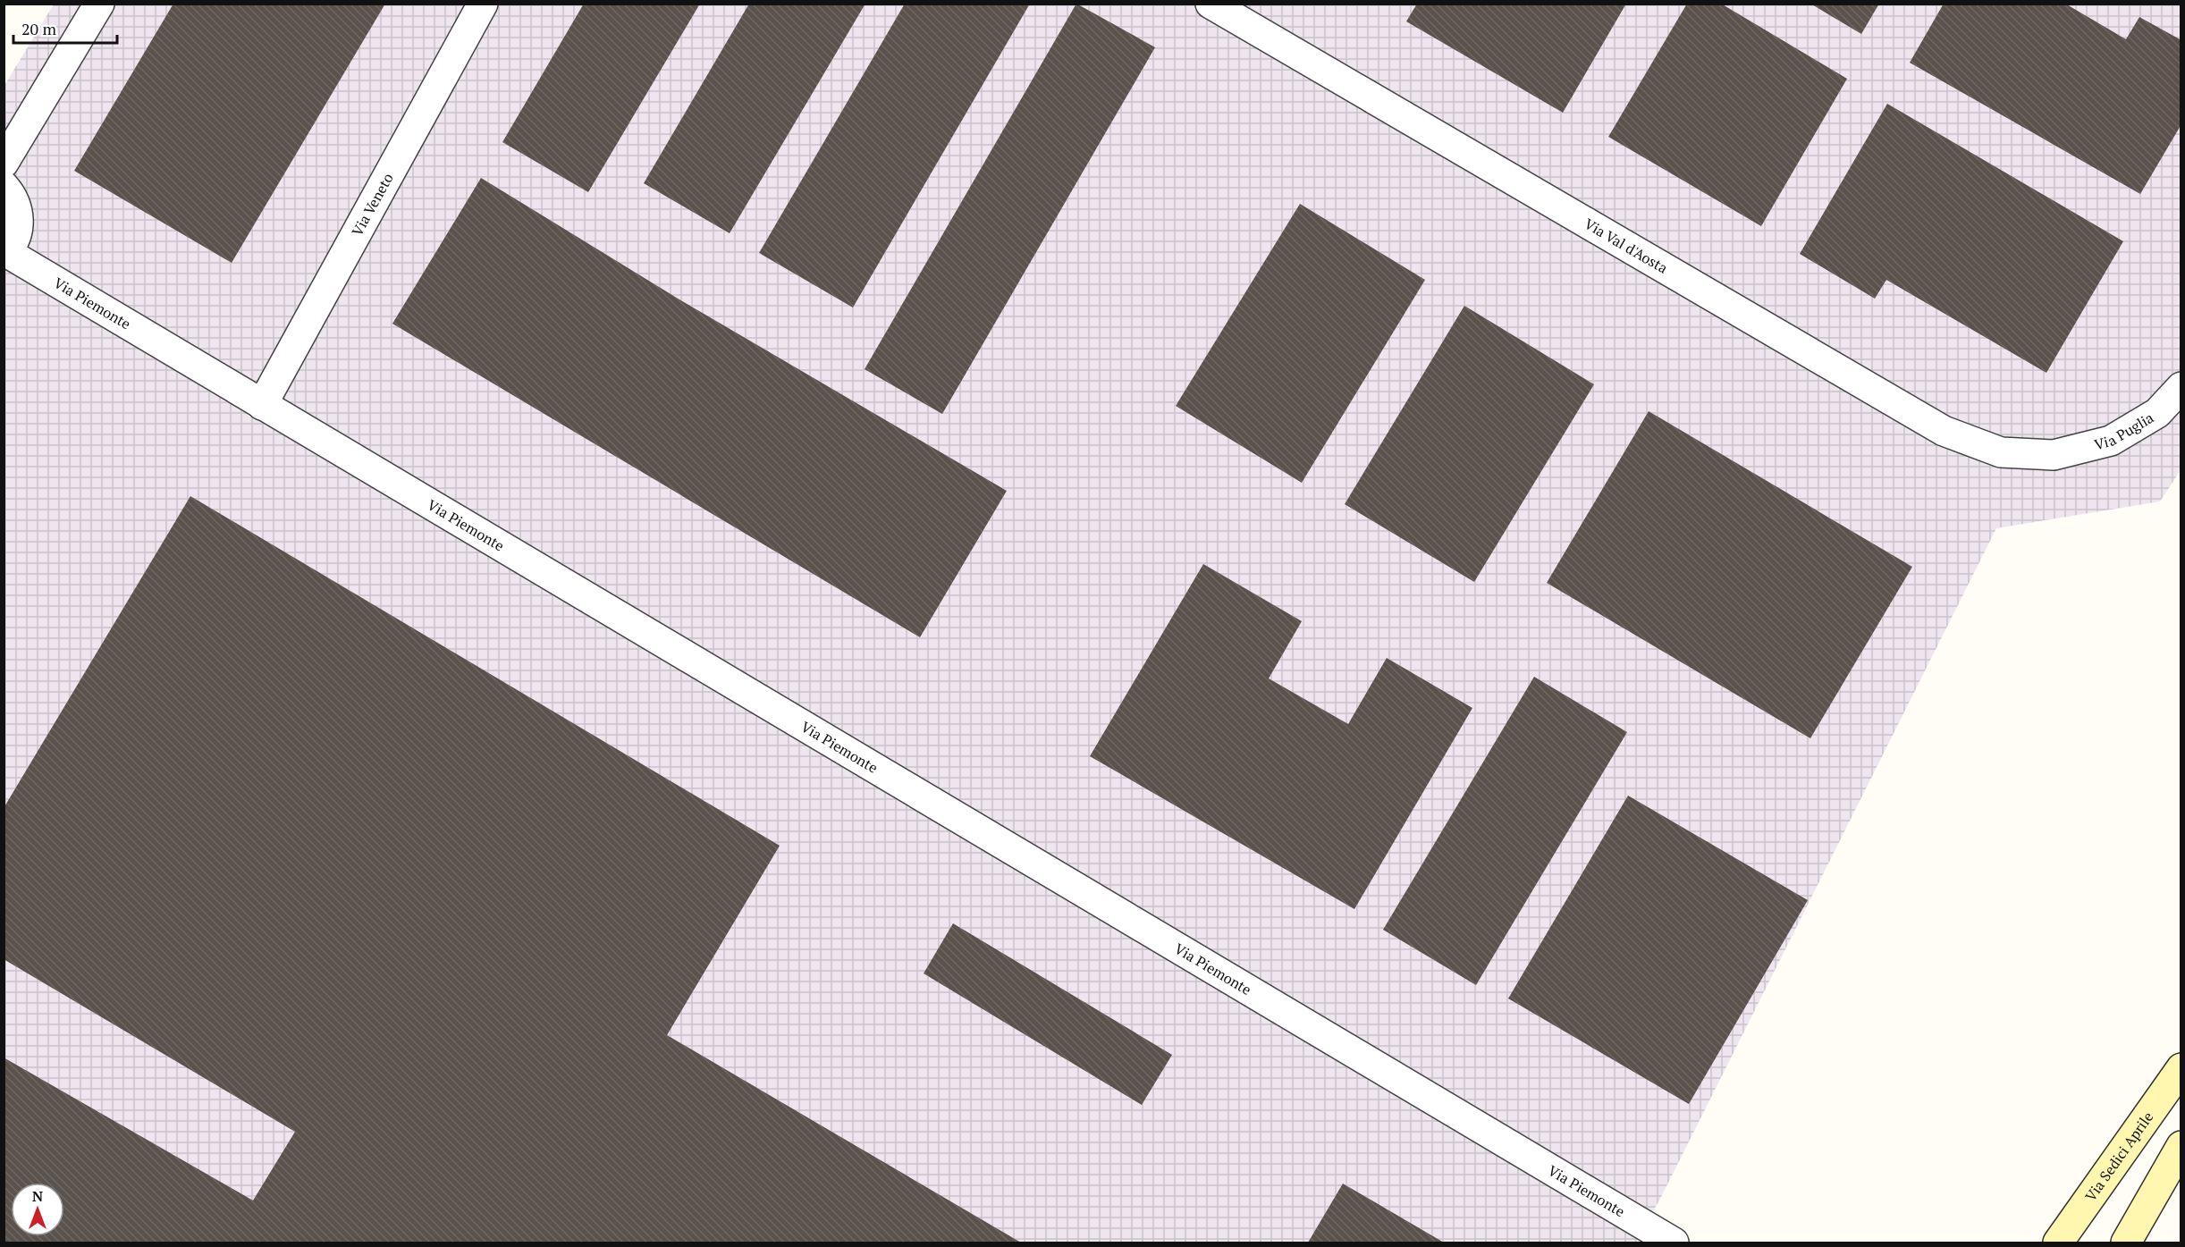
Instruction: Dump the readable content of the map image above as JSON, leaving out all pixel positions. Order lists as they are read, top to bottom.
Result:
{
  "streets": {
    "main road": ["Via Sedici Aprile"],
    "street": [
      "Via Veneto",
      "Via Val d'Aosta",
      "Via Piemonte",
      "Via Puglia"
    ]
  },
  "crossings": [
    ["Via Veneto", "Via Piemonte"],
    ["Via Val d'Aosta", "Via Puglia"]
  ],
  "scale_bar": "20 m",
  "north": "top"
}
